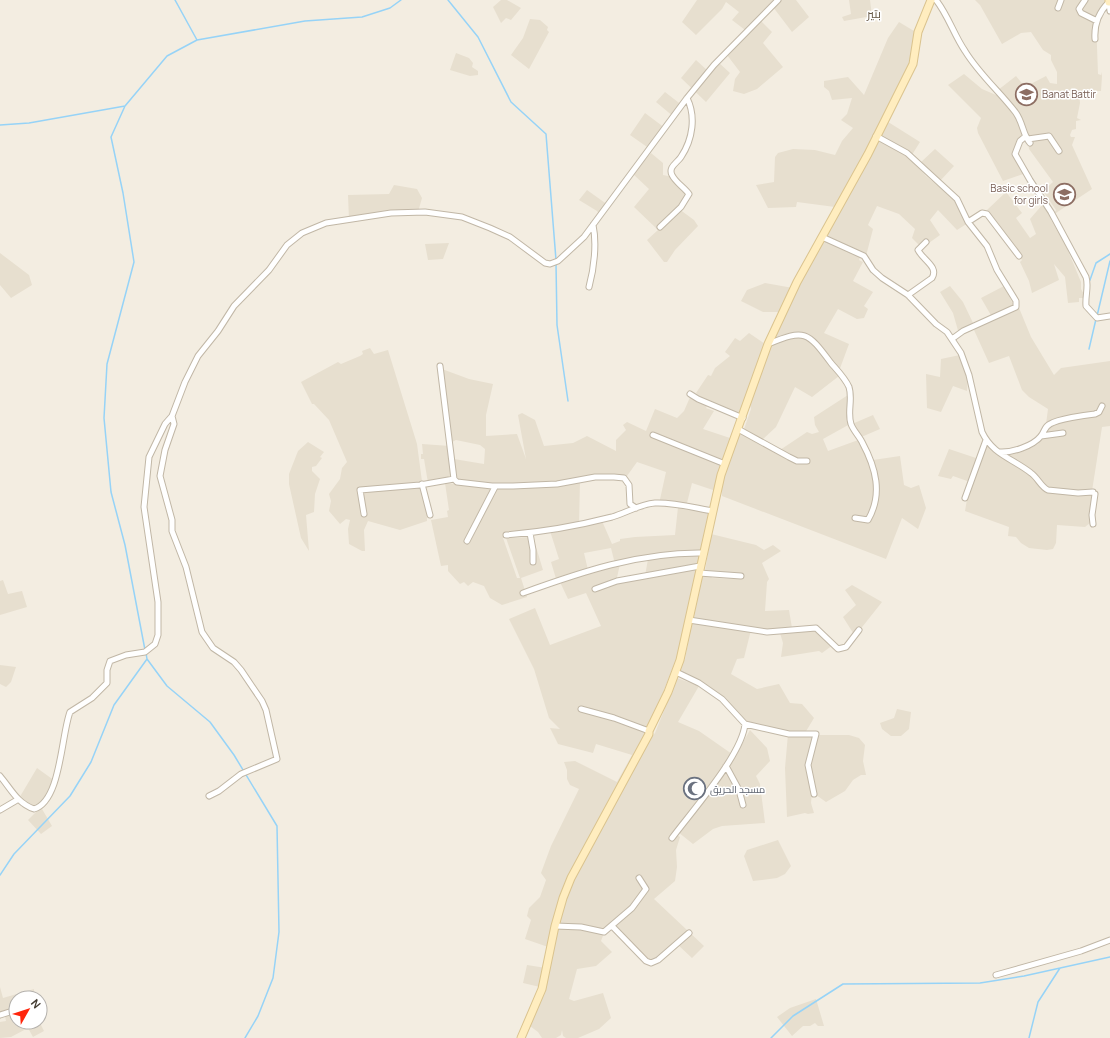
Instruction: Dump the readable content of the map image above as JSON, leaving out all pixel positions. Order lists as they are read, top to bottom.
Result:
{
  "districts": ["بتير"],
  "places": {
    "school or university": ["Banat Battir", "Basic school for girls"],
    "mosque": ["مسجد الحريق"]
  },
  "north": "top right"
}
